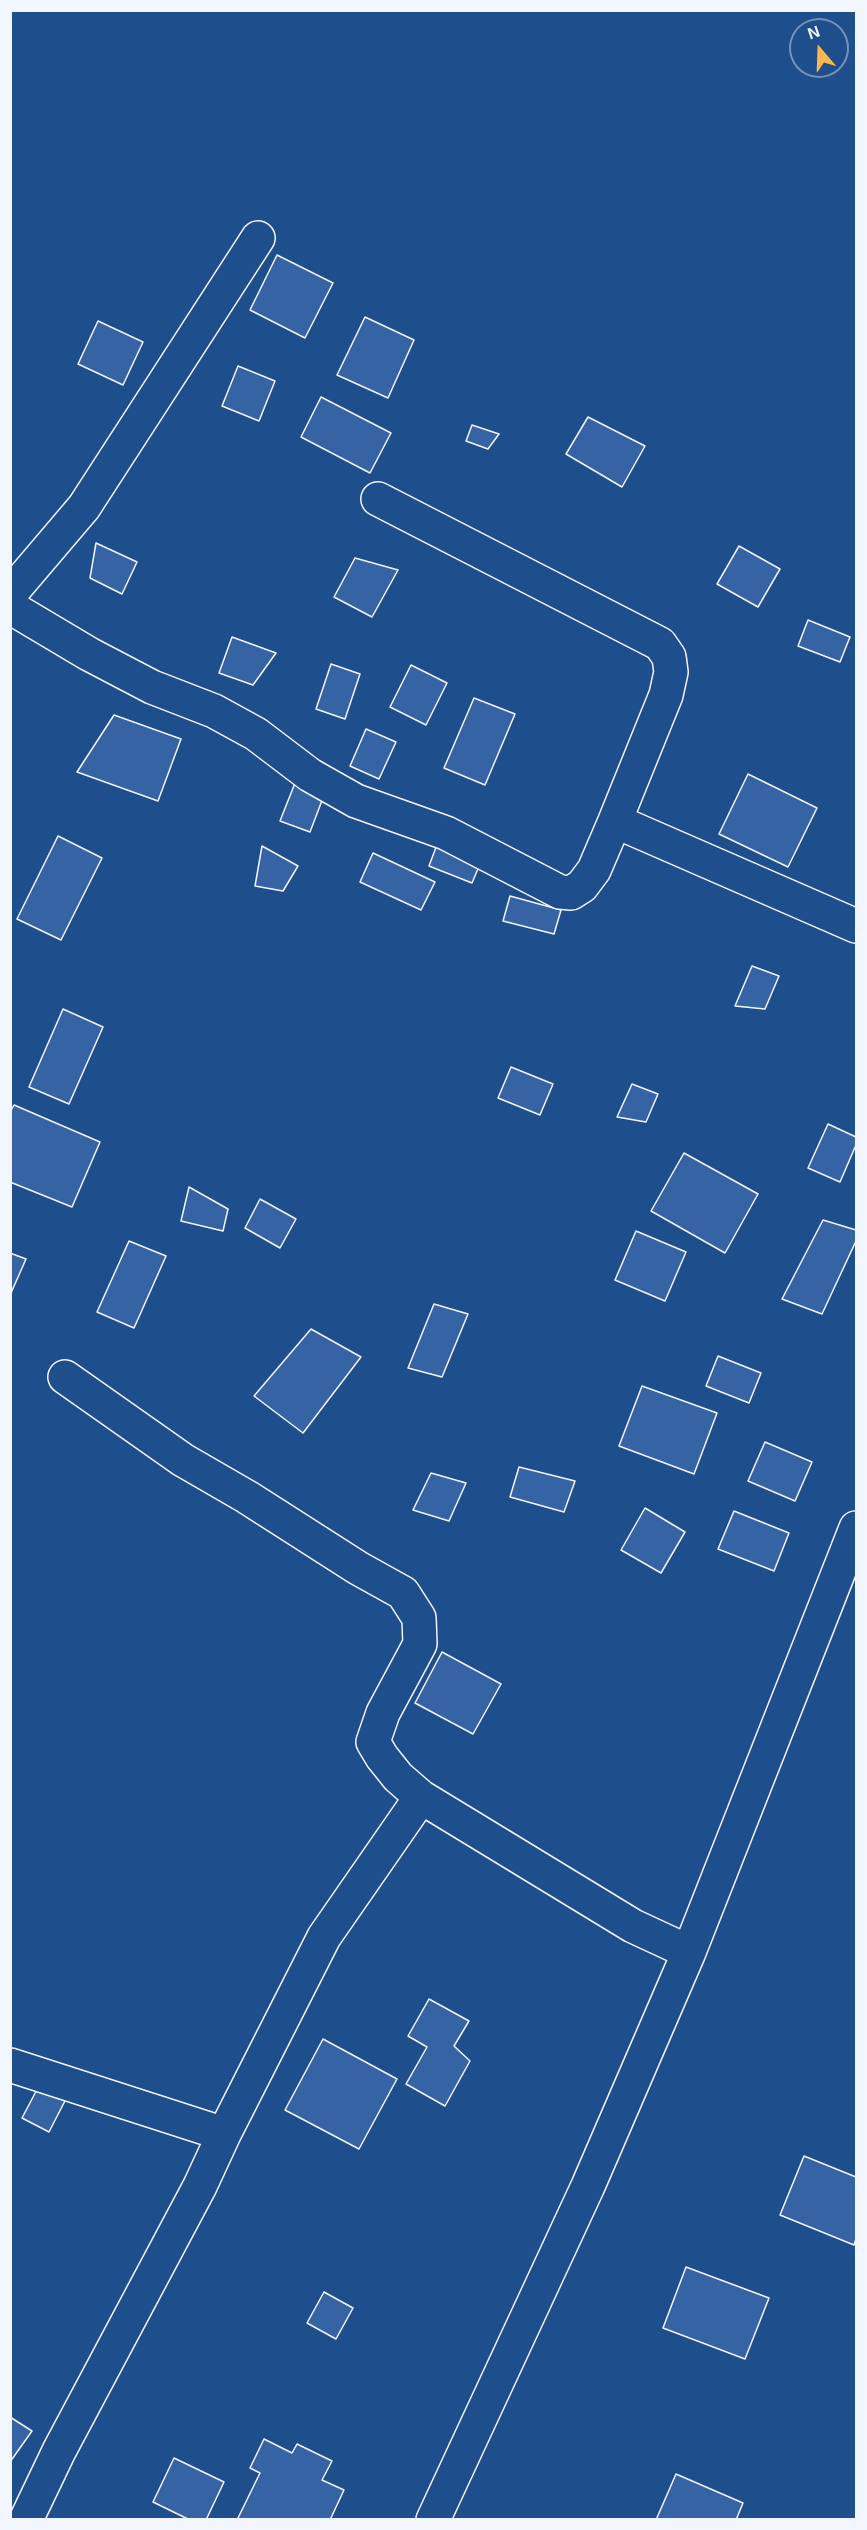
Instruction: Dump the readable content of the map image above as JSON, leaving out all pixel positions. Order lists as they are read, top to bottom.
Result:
{
  "north": "top"
}
